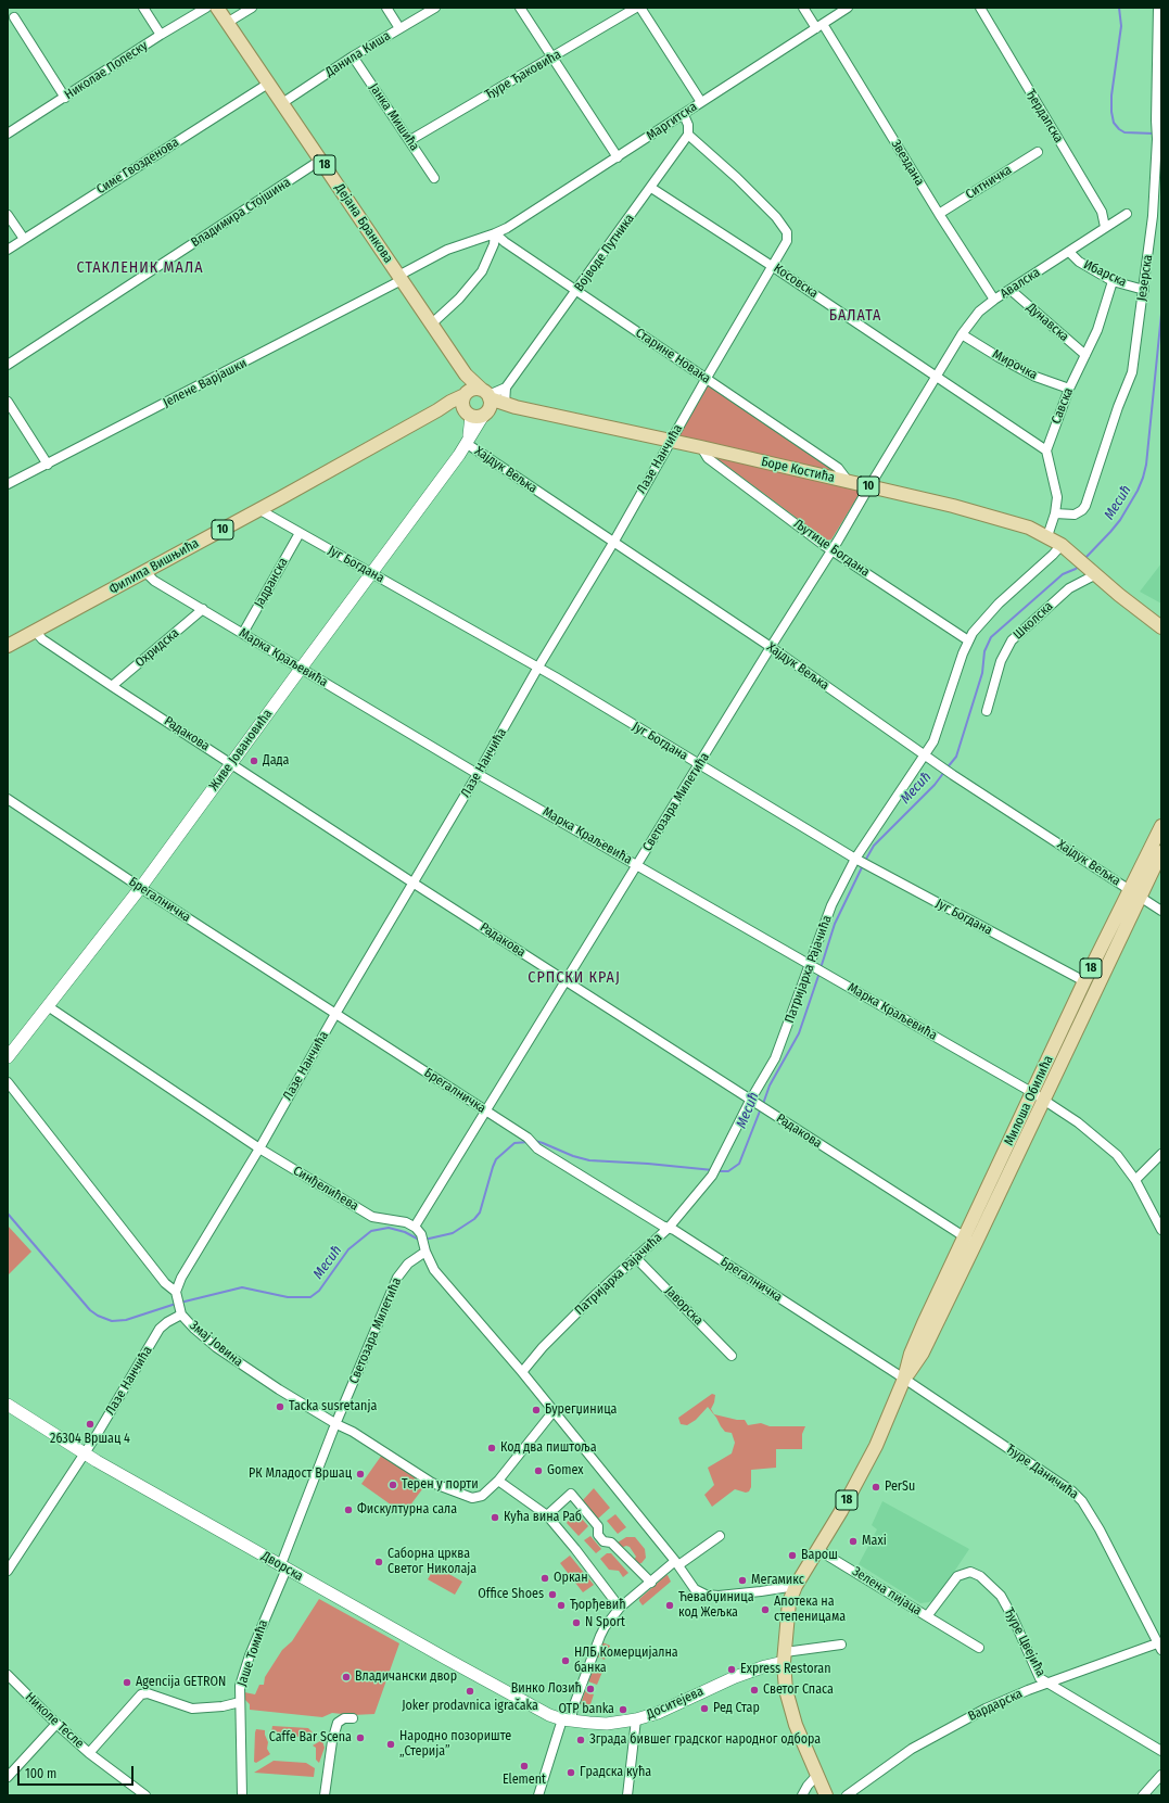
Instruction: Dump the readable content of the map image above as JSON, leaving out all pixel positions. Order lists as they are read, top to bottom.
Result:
{
  "streets": {
    "main road": [
      "18",
      "Дејана Бранкова",
      "Боре Костића",
      "10",
      "Филипа Вишњића",
      "Живе Јовановића",
      "Милоша Обилића",
      "Дворска",
      "Доситејева"
    ],
    "street": [
      "Данила Киша",
      "Николае Попеску",
      "Ђуре Ђаковића",
      "Ђердапска",
      "Јанка Мишића",
      "Маргитска",
      "Звездана",
      "Симе Гвозденова",
      "Ситничка",
      "Владимира Стојшина",
      "Војводе Путника",
      "Ибарска",
      "Језерска",
      "Косовска",
      "Авалска",
      "Дунавска",
      "Старине Новака",
      "Мирочка",
      "Јелене Варјашки",
      "Савска",
      "Лазе Нанчића",
      "Хајдук Вељка",
      "Љутице Богдана",
      "Југ Богдана",
      "Јадранска",
      "Школска",
      "Охридска",
      "Марка Краљевића",
      "Радакова",
      "Светозара Милетића",
      "Брегалничка",
      "Патријарха Рајачића",
      "Синђелићева",
      "Јаворска",
      "Змај Јовина",
      "Ђуре Даничића",
      "Зелена пијаца",
      "Ђуре Цвејића",
      "Јаше Томића",
      "Вардарска",
      "Николе Тесле"
    ]
  },
  "crossings": [
    ["Данила Киша", "Јанка Мишића"],
    ["Данила Киша", "Дејана Бранкова"],
    ["Ђуре Ђаковића", "Јанка Мишића"],
    ["Ђердапска", "Авалска"],
    ["Маргитска", "Звездана"],
    ["Маргитска", "Дејана Бранкова"],
    ["Маргитска", "Старине Новака"],
    ["Маргитска", "Јелене Варјашки"],
    ["Звездана", "Ситничка"],
    ["Звездана", "Авалска"],
    ["18", "Милоша Обилића"],
    ["18", "Зелена пијаца"],
    ["18", "Доситејева"],
    ["Симе Гвозденова", "Дејана Бранкова"],
    ["Владимира Стојшина", "Дејана Бранкова"],
    ["Дејана Бранкова", "Војводе Путника"],
    ["Дејана Бранкова", "Јелене Варјашки"],
    ["Дејана Бранкова", "Боре Костића"],
    ["Дејана Бранкова", "10"],
    ["Дејана Бранкова", "Филипа Вишњића"],
    ["Дејана Бранкова", "Живе Јовановића"],
    ["Војводе Путника", "Косовска"],
    ["Војводе Путника", "Старине Новака"],
    ["Војводе Путника", "Лазе Нанчића"],
    ["Војводе Путника", "Боре Костића"],
    ["Војводе Путника", "10"],
    ["Војводе Путника", "Филипа Вишњића"],
    ["Војводе Путника", "Живе Јовановића"],
    ["Ибарска", "Језерска"],
    ["Ибарска", "Авалска"],
    ["Ибарска", "Савска"],
    ["Косовска", "Авалска"],
    ["Косовска", "Савска"],
    ["Косовска", "Лазе Нанчића"],
    ["Косовска", "Светозара Милетића"],
    ["Авалска", "Дунавска"],
    ["Авалска", "Мирочка"],
    ["Авалска", "Светозара Милетића"],
    ["Дунавска", "Савска"],
    ["Старине Новака", "Лазе Нанчића"],
    ["Старине Новака", "Боре Костића"],
    ["Мирочка", "Савска"],
    ["Лазе Нанчића", "Хајдук Вељка"],
    ["Лазе Нанчића", "Боре Костића"],
    ["Лазе Нанчића", "Југ Богдана"],
    ["Лазе Нанчића", "Марка Краљевића"],
    ["Лазе Нанчића", "Радакова"],
    ["Лазе Нанчића", "Брегалничка"],
    ["Лазе Нанчића", "Синђелићева"],
    ["Лазе Нанчића", "Змај Јовина"],
    ["Лазе Нанчића", "Дворска"],
    ["Хајдук Вељка", "Живе Јовановића"],
    ["Хајдук Вељка", "Светозара Милетића"],
    ["Хајдук Вељка", "Патријарха Рајачића"],
    ["Хајдук Вељка", "Милоша Обилића"],
    ["Боре Костића", "10"],
    ["Боре Костића", "Љутице Богдана"],
    ["Боре Костића", "Филипа Вишњића"],
    ["Боре Костића", "Школска"],
    ["Боре Костића", "Живе Јовановића"],
    ["Боре Костића", "Светозара Милетића"],
    ["Боре Костића", "Патријарха Рајачића"],
    ["10", "Филипа Вишњића"],
    ["10", "Школска"],
    ["10", "Живе Јовановића"],
    ["Љутице Богдана", "Светозара Милетића"],
    ["Љутице Богдана", "Патријарха Рајачића"],
    ["Југ Богдана", "Филипа Вишњића"],
    ["Југ Богдана", "Јадранска"],
    ["Југ Богдана", "Живе Јовановића"],
    ["Југ Богдана", "Светозара Милетића"],
    ["Југ Богдана", "Патријарха Рајачића"],
    ["Југ Богдана", "Милоша Обилића"],
    ["Филипа Вишњића", "Марка Краљевића"],
    ["Филипа Вишњића", "Радакова"],
    ["Филипа Вишњића", "Живе Јовановића"],
    ["Јадранска", "Марка Краљевића"],
    ["Охридска", "Марка Краљевића"],
    ["Охридска", "Радакова"],
    ["Марка Краљевића", "Живе Јовановића"],
    ["Марка Краљевића", "Светозара Милетића"],
    ["Марка Краљевића", "Патријарха Рајачића"],
    ["Марка Краљевића", "Милоша Обилића"],
    ["Радакова", "Живе Јовановића"],
    ["Радакова", "Светозара Милетића"],
    ["Радакова", "Патријарха Рајачића"],
    ["Радакова", "Милоша Обилића"],
    ["Живе Јовановића", "Брегалничка"],
    ["Живе Јовановића", "Синђелићева"],
    ["Светозара Милетића", "Брегалничка"],
    ["Светозара Милетића", "Синђелићева"],
    ["Светозара Милетића", "Змај Јовина"],
    ["Светозара Милетића", "Дворска"],
    ["Светозара Милетића", "Јаше Томића"],
    ["Брегалничка", "Патријарха Рајачића"],
    ["Брегалничка", "Милоша Обилића"],
    ["Брегалничка", "Ђуре Даничића"],
    ["Патријарха Рајачића", "Јаворска"],
    ["Милоша Обилића", "Ђуре Даничића"],
    ["Милоша Обилића", "Зелена пијаца"],
    ["Ђуре Даничића", "Вардарска"],
    ["Дворска", "Јаше Томића"],
    ["Дворска", "Доситејева"],
    ["Зелена пијаца", "Ђуре Цвејића"],
    ["Ђуре Цвејића", "Вардарска"]
  ],
  "districts": ["СТАКЛЕНИК МАЛА", "БАЛАТА", "СРПСКИ КРАЈ"],
  "water": ["Месић"],
  "places": [
    "Дада",
    "Tacka susretanja",
    "Бурегџиница",
    "26304 Вршац 4",
    "Код два пиштоља",
    "Gomex",
    "РК Младост Вршац",
    "Терен у порти",
    "PerSu",
    "Фискултурна сала",
    "Кућа вина Раб",
    "Maxi",
    "Варош",
    "Саборна црква Светог Николаја",
    "Оркан",
    "Мегамикс",
    "Office Shoes",
    "Ђорђевић",
    "Ћевабџиница код Жељка",
    "Апотека на степеницама",
    "N Sport",
    "НЛБ Комерцијална банка",
    "Express Restoran",
    "Владичански двор",
    "Agencija GETRON",
    "Винко Лозић",
    "Светог Спаса",
    "Joker prodavnica igračaka",
    "Ред Стар",
    "OTP banka",
    "Caffe Bar Scena",
    "Зграда бившег градског народног одбора",
    "Народно позориште „Стерија”",
    "Element",
    "Градска кућа"
  ],
  "scale_bar": "100 m"
}
